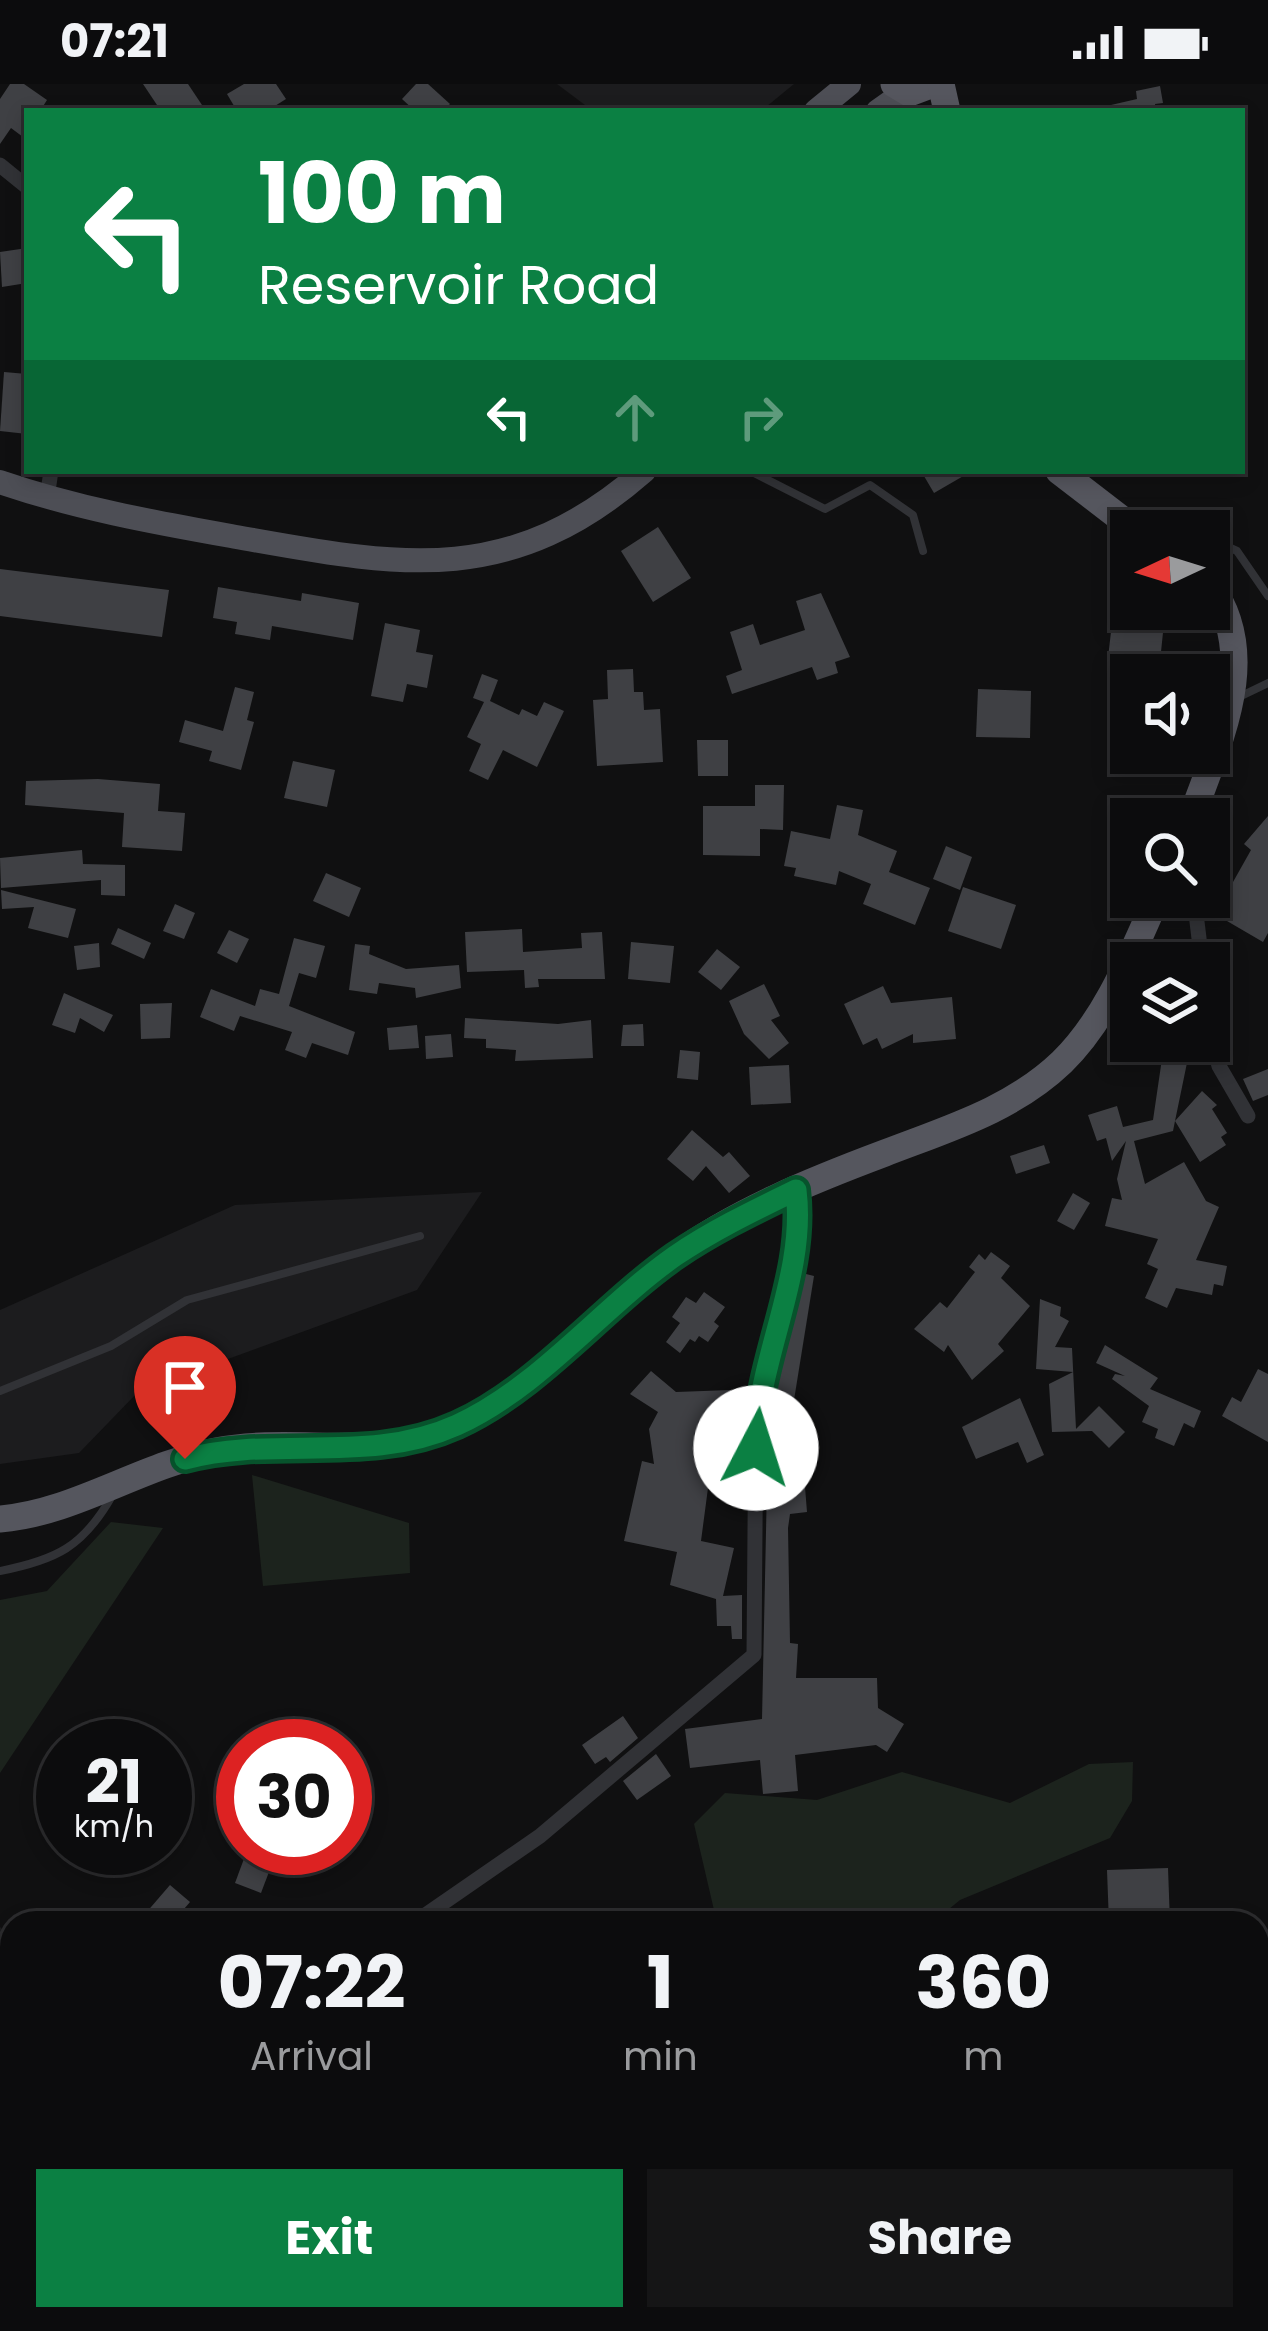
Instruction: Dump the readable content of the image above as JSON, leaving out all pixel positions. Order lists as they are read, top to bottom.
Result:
{
  "north": "left",
  "page": {
    "status": "07:21",
    "turn": ["100 m", "Reservoir Road"],
    "speed": "21 km/h",
    "limit": "30",
    "eta": [
      "07:22",
      "Arrival",
      "1",
      "min",
      "360",
      "m"
    ],
    "buttons": ["Exit", "Share"]
  }
}
